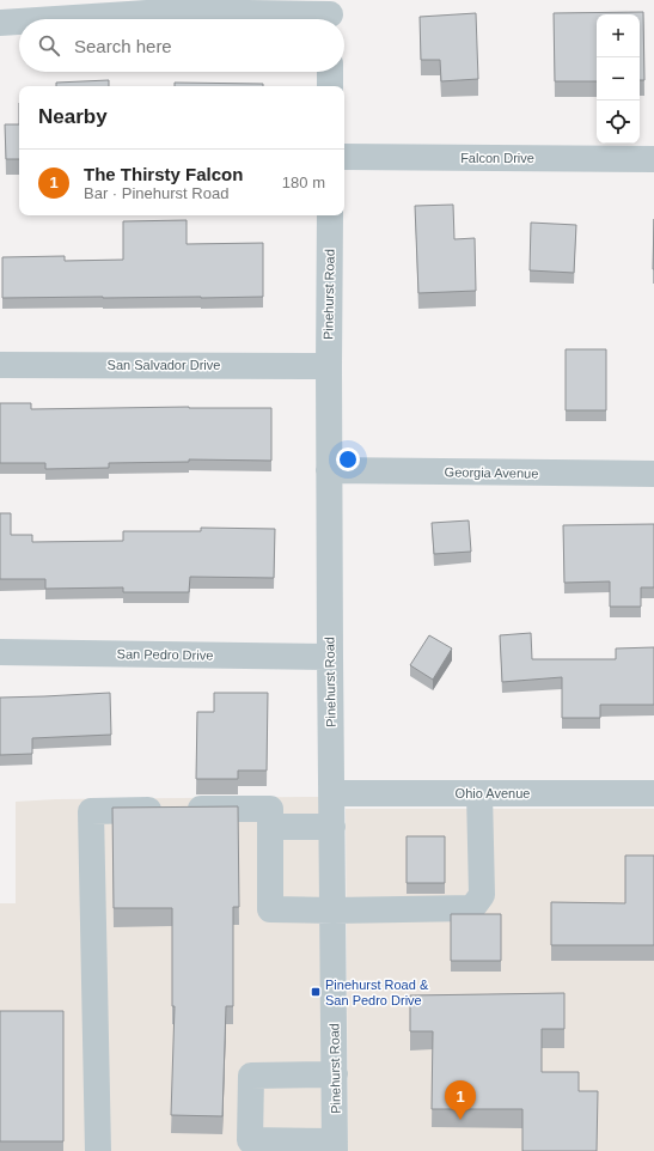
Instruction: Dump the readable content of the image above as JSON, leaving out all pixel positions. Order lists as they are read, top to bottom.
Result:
{
  "streets": {
    "street": [
      "Falcon Drive",
      "Pinehurst Road",
      "San Salvador Drive",
      "Georgia Avenue",
      "San Pedro Drive",
      "Ohio Avenue"
    ]
  },
  "crossings": [
    ["Pinehurst Road", "San Salvador Drive"],
    ["Pinehurst Road", "Georgia Avenue"],
    ["Pinehurst Road", "San Pedro Drive"],
    ["Pinehurst Road", "Ohio Avenue"]
  ],
  "places": {
    "transit": ["Pinehurst Road & San Pedro Drive"]
  },
  "page": {
    "map_buttons": ["+", "−"],
    "search": "Search here",
    "heading": "Nearby",
    "list": [
      {
        "mark": "1",
        "name": "The Thirsty Falcon",
        "note": "Bar · Pinehurst Road",
        "value": "180 m"
      }
    ],
    "pins": "1"
  }
}
